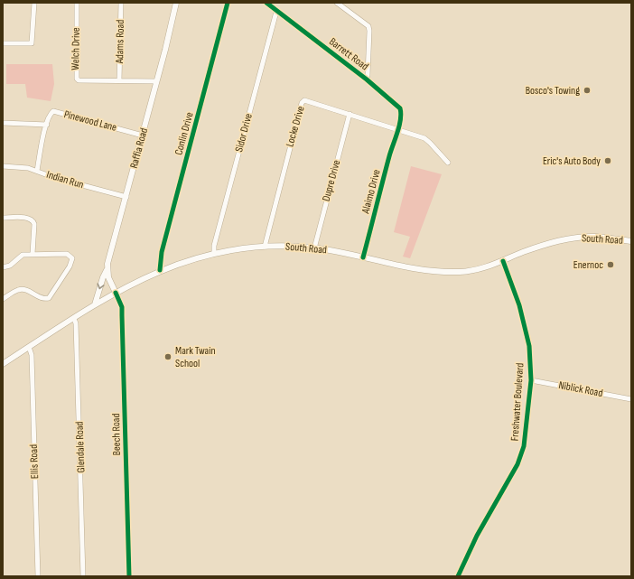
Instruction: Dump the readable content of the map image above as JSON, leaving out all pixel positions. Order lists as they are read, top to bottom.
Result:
{
  "streets": {
    "main road": ["Raffia Road", "South Road"],
    "street": [
      "Adams Road",
      "Welch Drive",
      "Barrett Road",
      "Pinewood Lane",
      "Locke Drive",
      "Sidor Drive",
      "Conlin Drive",
      "Indian Run",
      "Dupre Drive",
      "Alaimo Drive",
      "Niblick Road",
      "Freshwater Boulevard",
      "Beech Road",
      "Glendale Road",
      "Ellis Road"
    ]
  },
  "crossings": [
    ["Adams Road", "Welch Drive"],
    ["Welch Drive", "Raffia Road"],
    ["Barrett Road", "Locke Drive"],
    ["Barrett Road", "Sidor Drive"],
    ["Barrett Road", "Alaimo Drive"],
    ["Pinewood Lane", "Raffia Road"],
    ["Locke Drive", "Dupre Drive"],
    ["Locke Drive", "Alaimo Drive"],
    ["Locke Drive", "South Road"],
    ["Sidor Drive", "South Road"],
    ["Conlin Drive", "South Road"],
    ["Raffia Road", "Indian Run"],
    ["Raffia Road", "South Road"],
    ["Dupre Drive", "South Road"],
    ["Alaimo Drive", "South Road"],
    ["South Road", "Freshwater Boulevard"],
    ["South Road", "Beech Road"],
    ["South Road", "Glendale Road"],
    ["South Road", "Ellis Road"],
    ["Niblick Road", "Freshwater Boulevard"]
  ],
  "places": [
    "Bosco's Towing",
    "Eric's Auto Body",
    "Enernoc",
    "Mark Twain School"
  ]
}
